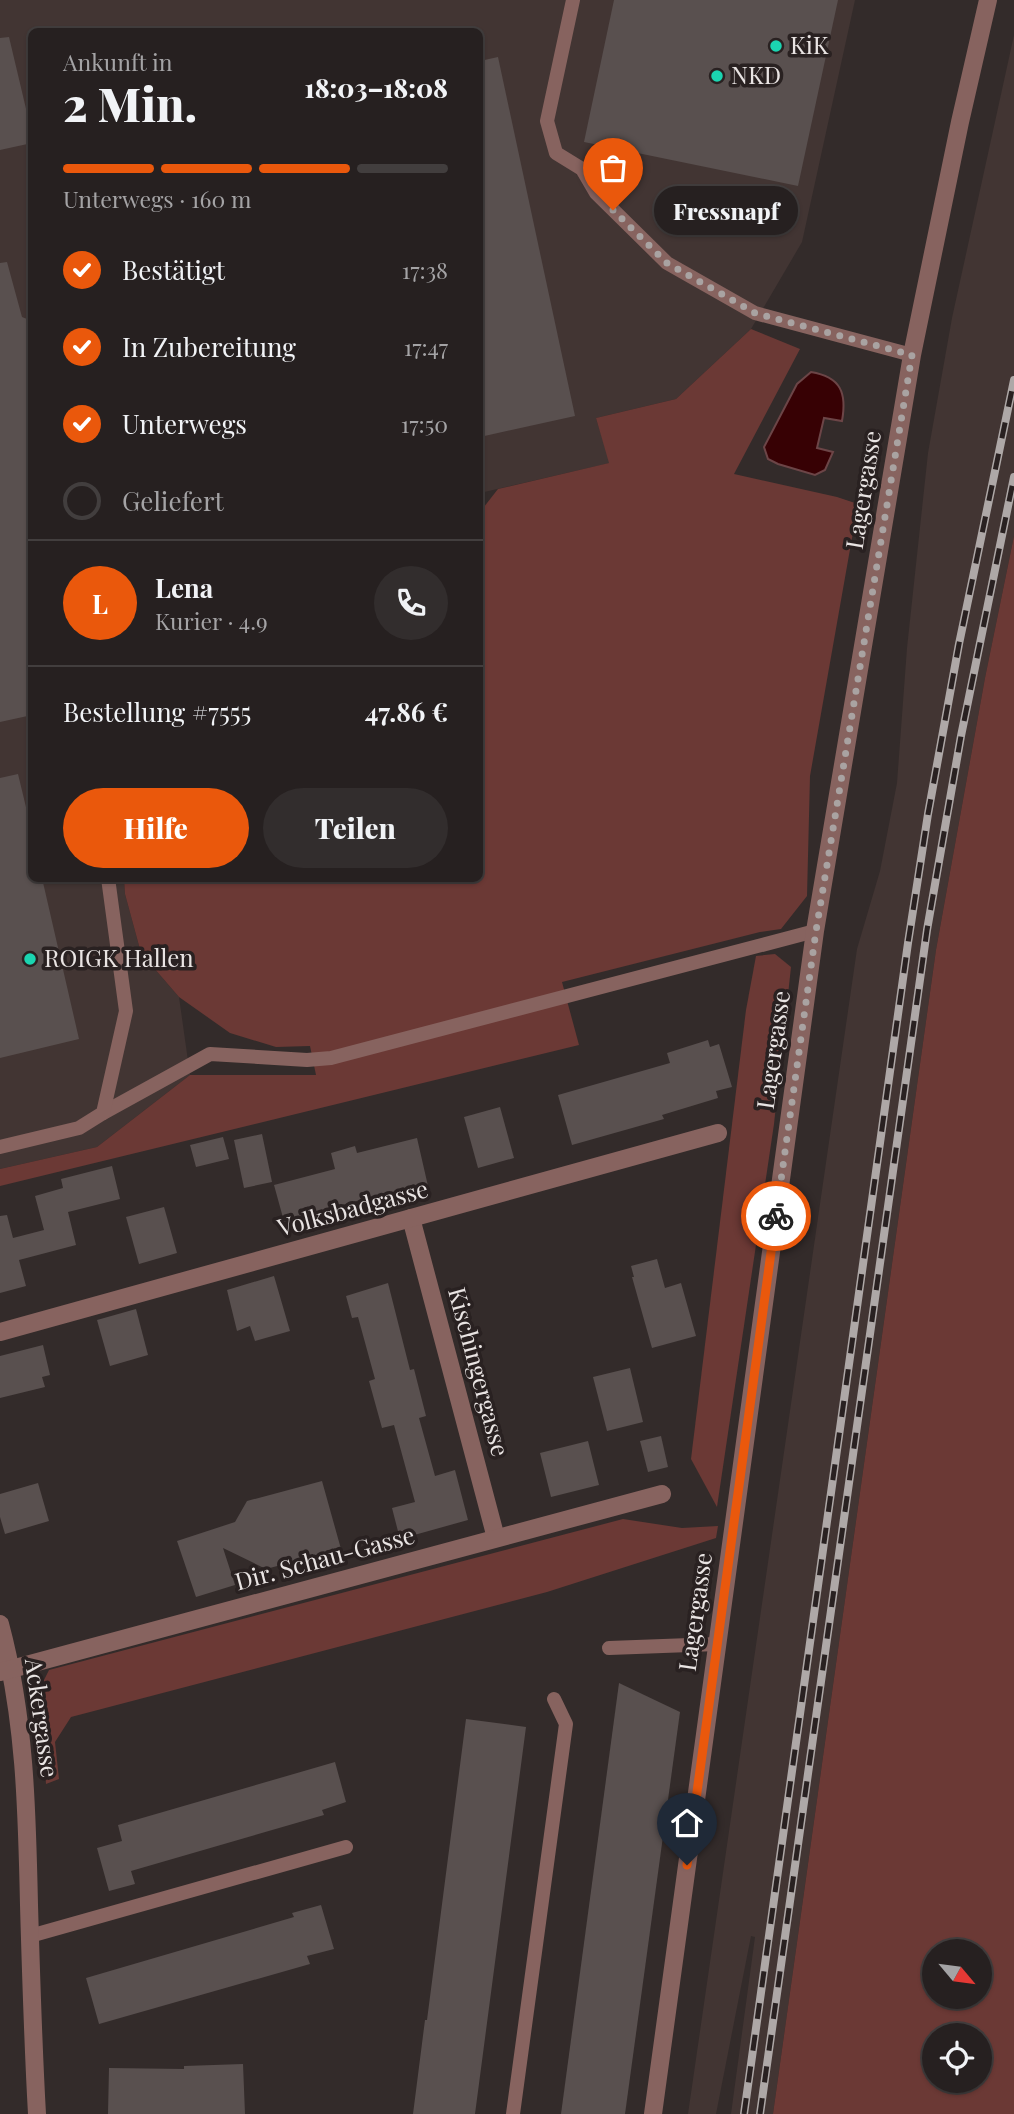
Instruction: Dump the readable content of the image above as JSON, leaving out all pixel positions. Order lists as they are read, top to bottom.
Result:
{
  "streets": {
    "street": [
      "Lagergasse",
      "Volksbadgasse",
      "Kischingergasse",
      "Dir. Schau-Gasse",
      "Ackergasse"
    ]
  },
  "crossings": [
    ["Volksbadgasse", "Kischingergasse"],
    ["Kischingergasse", "Dir. Schau-Gasse"],
    ["Dir. Schau-Gasse", "Ackergasse"]
  ],
  "places": [
    "KiK",
    "NKD",
    "Fressnapf",
    "ROIGK Hallen"
  ],
  "north": "bottom right",
  "page": {
    "heading": ["2 Min.", "Ankunft in", "18:03–18:08"],
    "panel": [
      "Lena",
      "Kurier · 4.9",
      "Bestellung #7555",
      "47.86 €"
    ],
    "bar": "Unterwegs · 160 m",
    "bubble": "Fressnapf",
    "list": [
      ["Bestätigt", "17:38"],
      ["In Zubereitung", "17:47"],
      ["Unterwegs", "17:50"],
      "Geliefert"
    ],
    "round": "L",
    "buttons": ["Hilfe", "Teilen"]
  }
}
